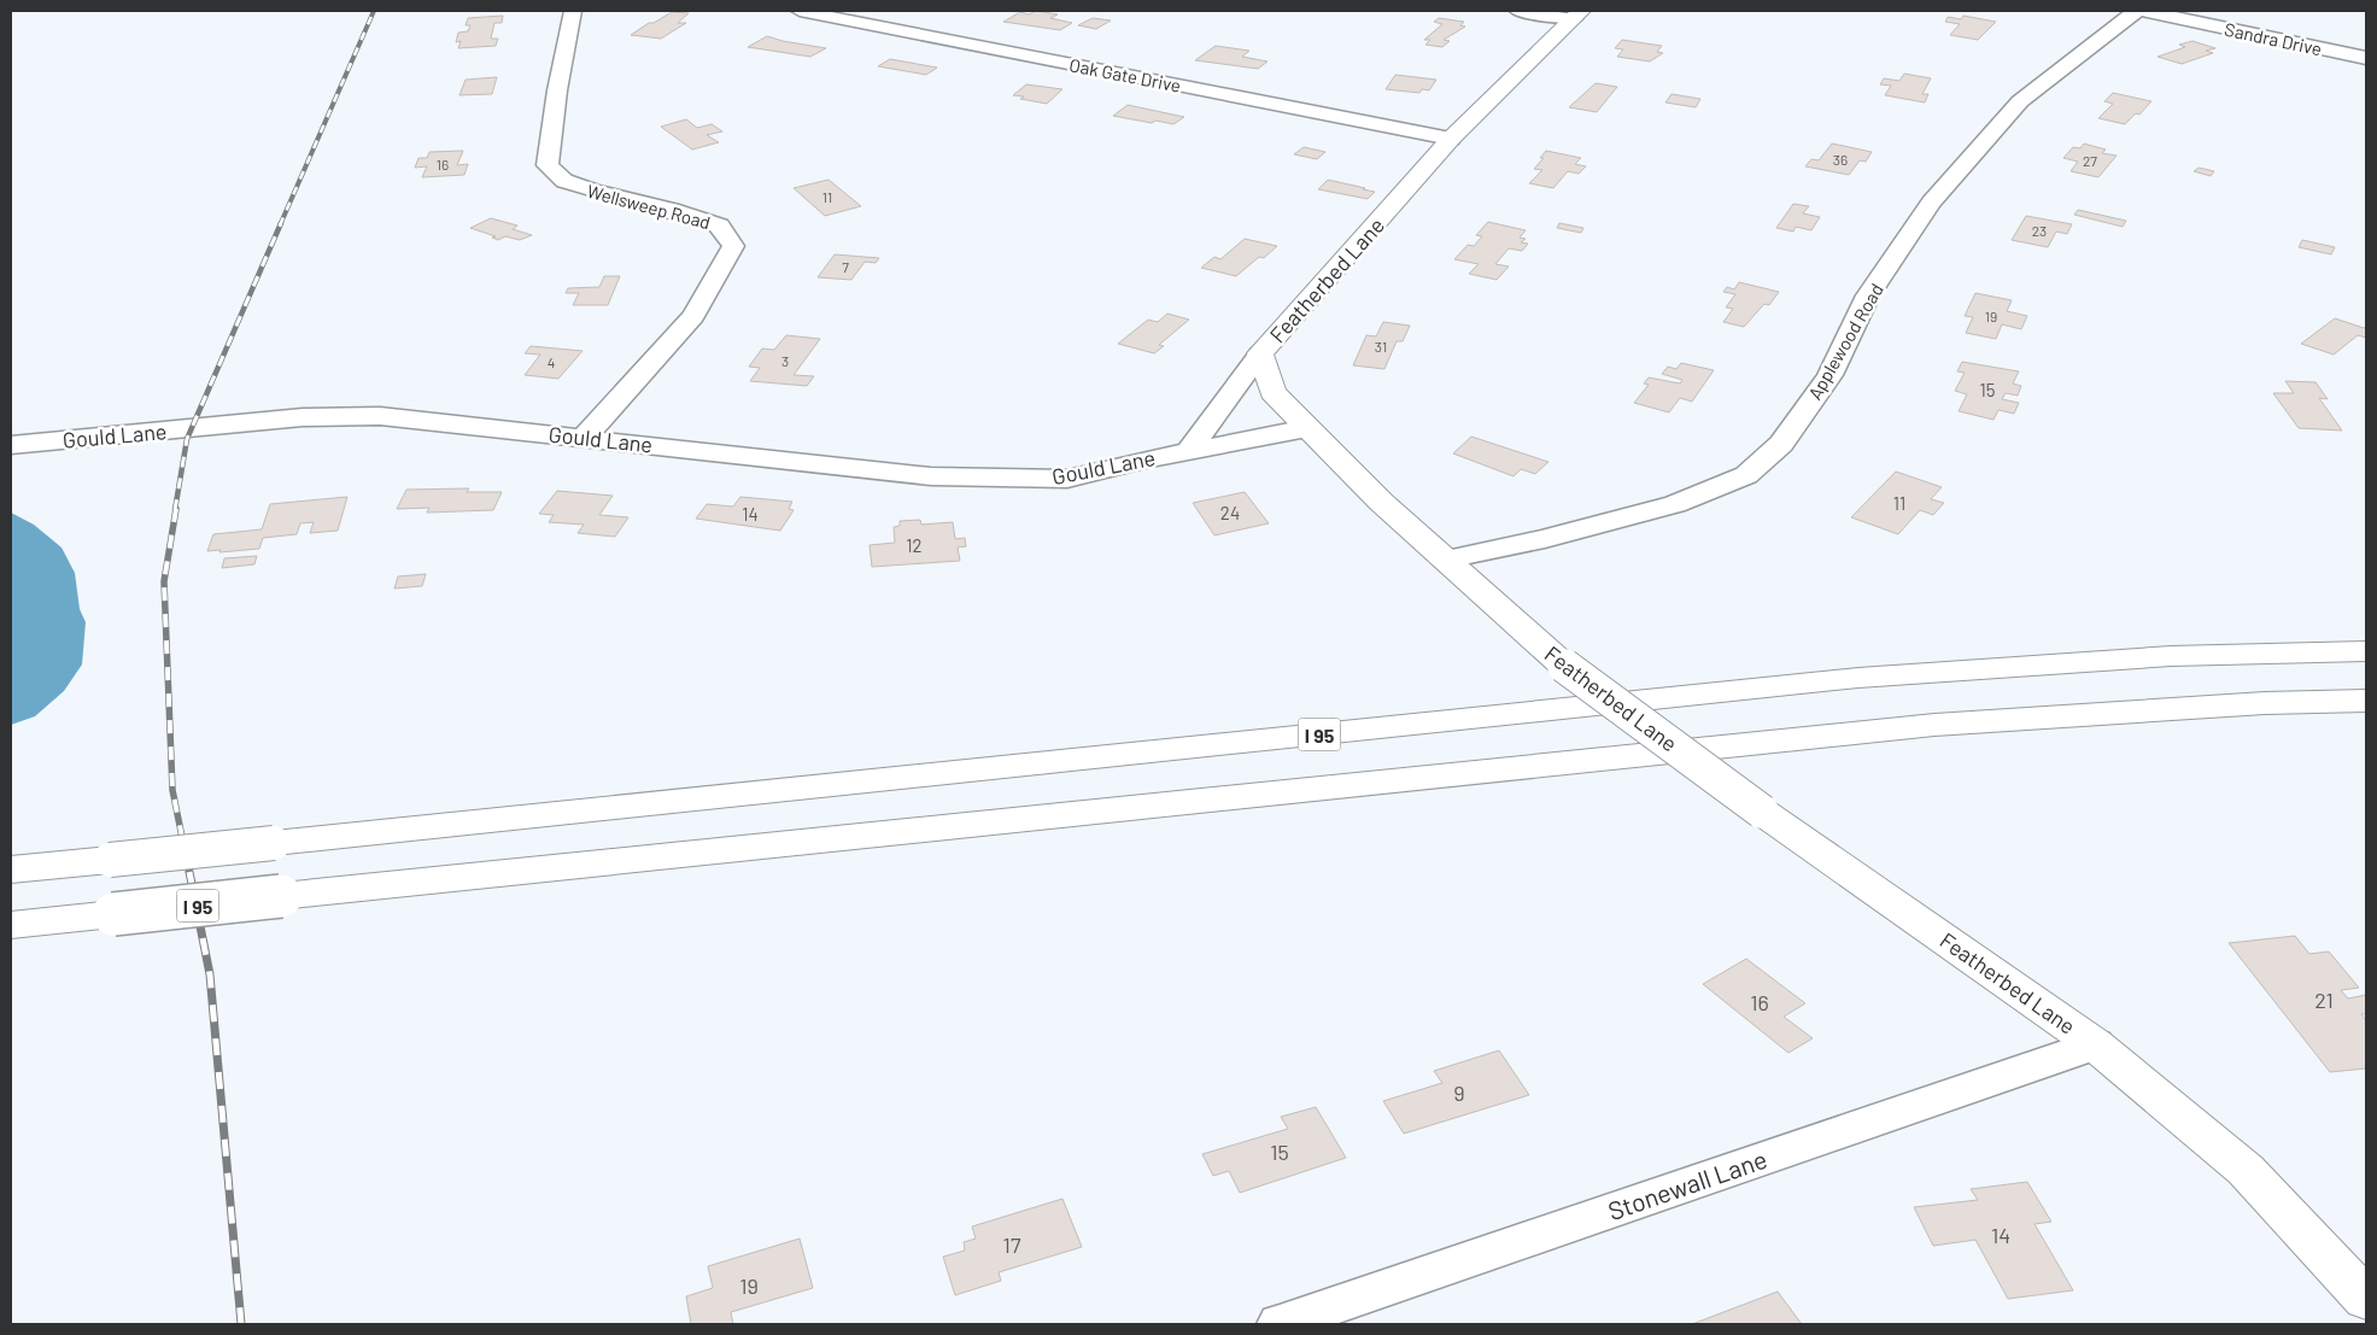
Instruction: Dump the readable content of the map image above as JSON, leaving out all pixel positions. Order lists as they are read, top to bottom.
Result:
{
  "streets": {
    "main road": ["Featherbed Lane", "I 95"],
    "street": [
      "Sandra Drive",
      "Oak Gate Drive",
      "Wellsweep Road",
      "Applewood Road",
      "Gould Lane",
      "Stonewall Lane"
    ]
  },
  "crossings": [
    ["Oak Gate Drive", "Featherbed Lane"],
    ["Wellsweep Road", "Gould Lane"],
    ["Featherbed Lane", "Applewood Road"],
    ["Featherbed Lane", "Gould Lane"],
    ["Featherbed Lane", "Stonewall Lane"]
  ],
  "house_numbers": [
    "36",
    "27",
    "16",
    "11",
    "23",
    "7",
    "19",
    "31",
    "3",
    "4",
    "15",
    "11",
    "24",
    "14",
    "12",
    "21",
    "16",
    "9",
    "15",
    "14",
    "17",
    "19"
  ]
}
